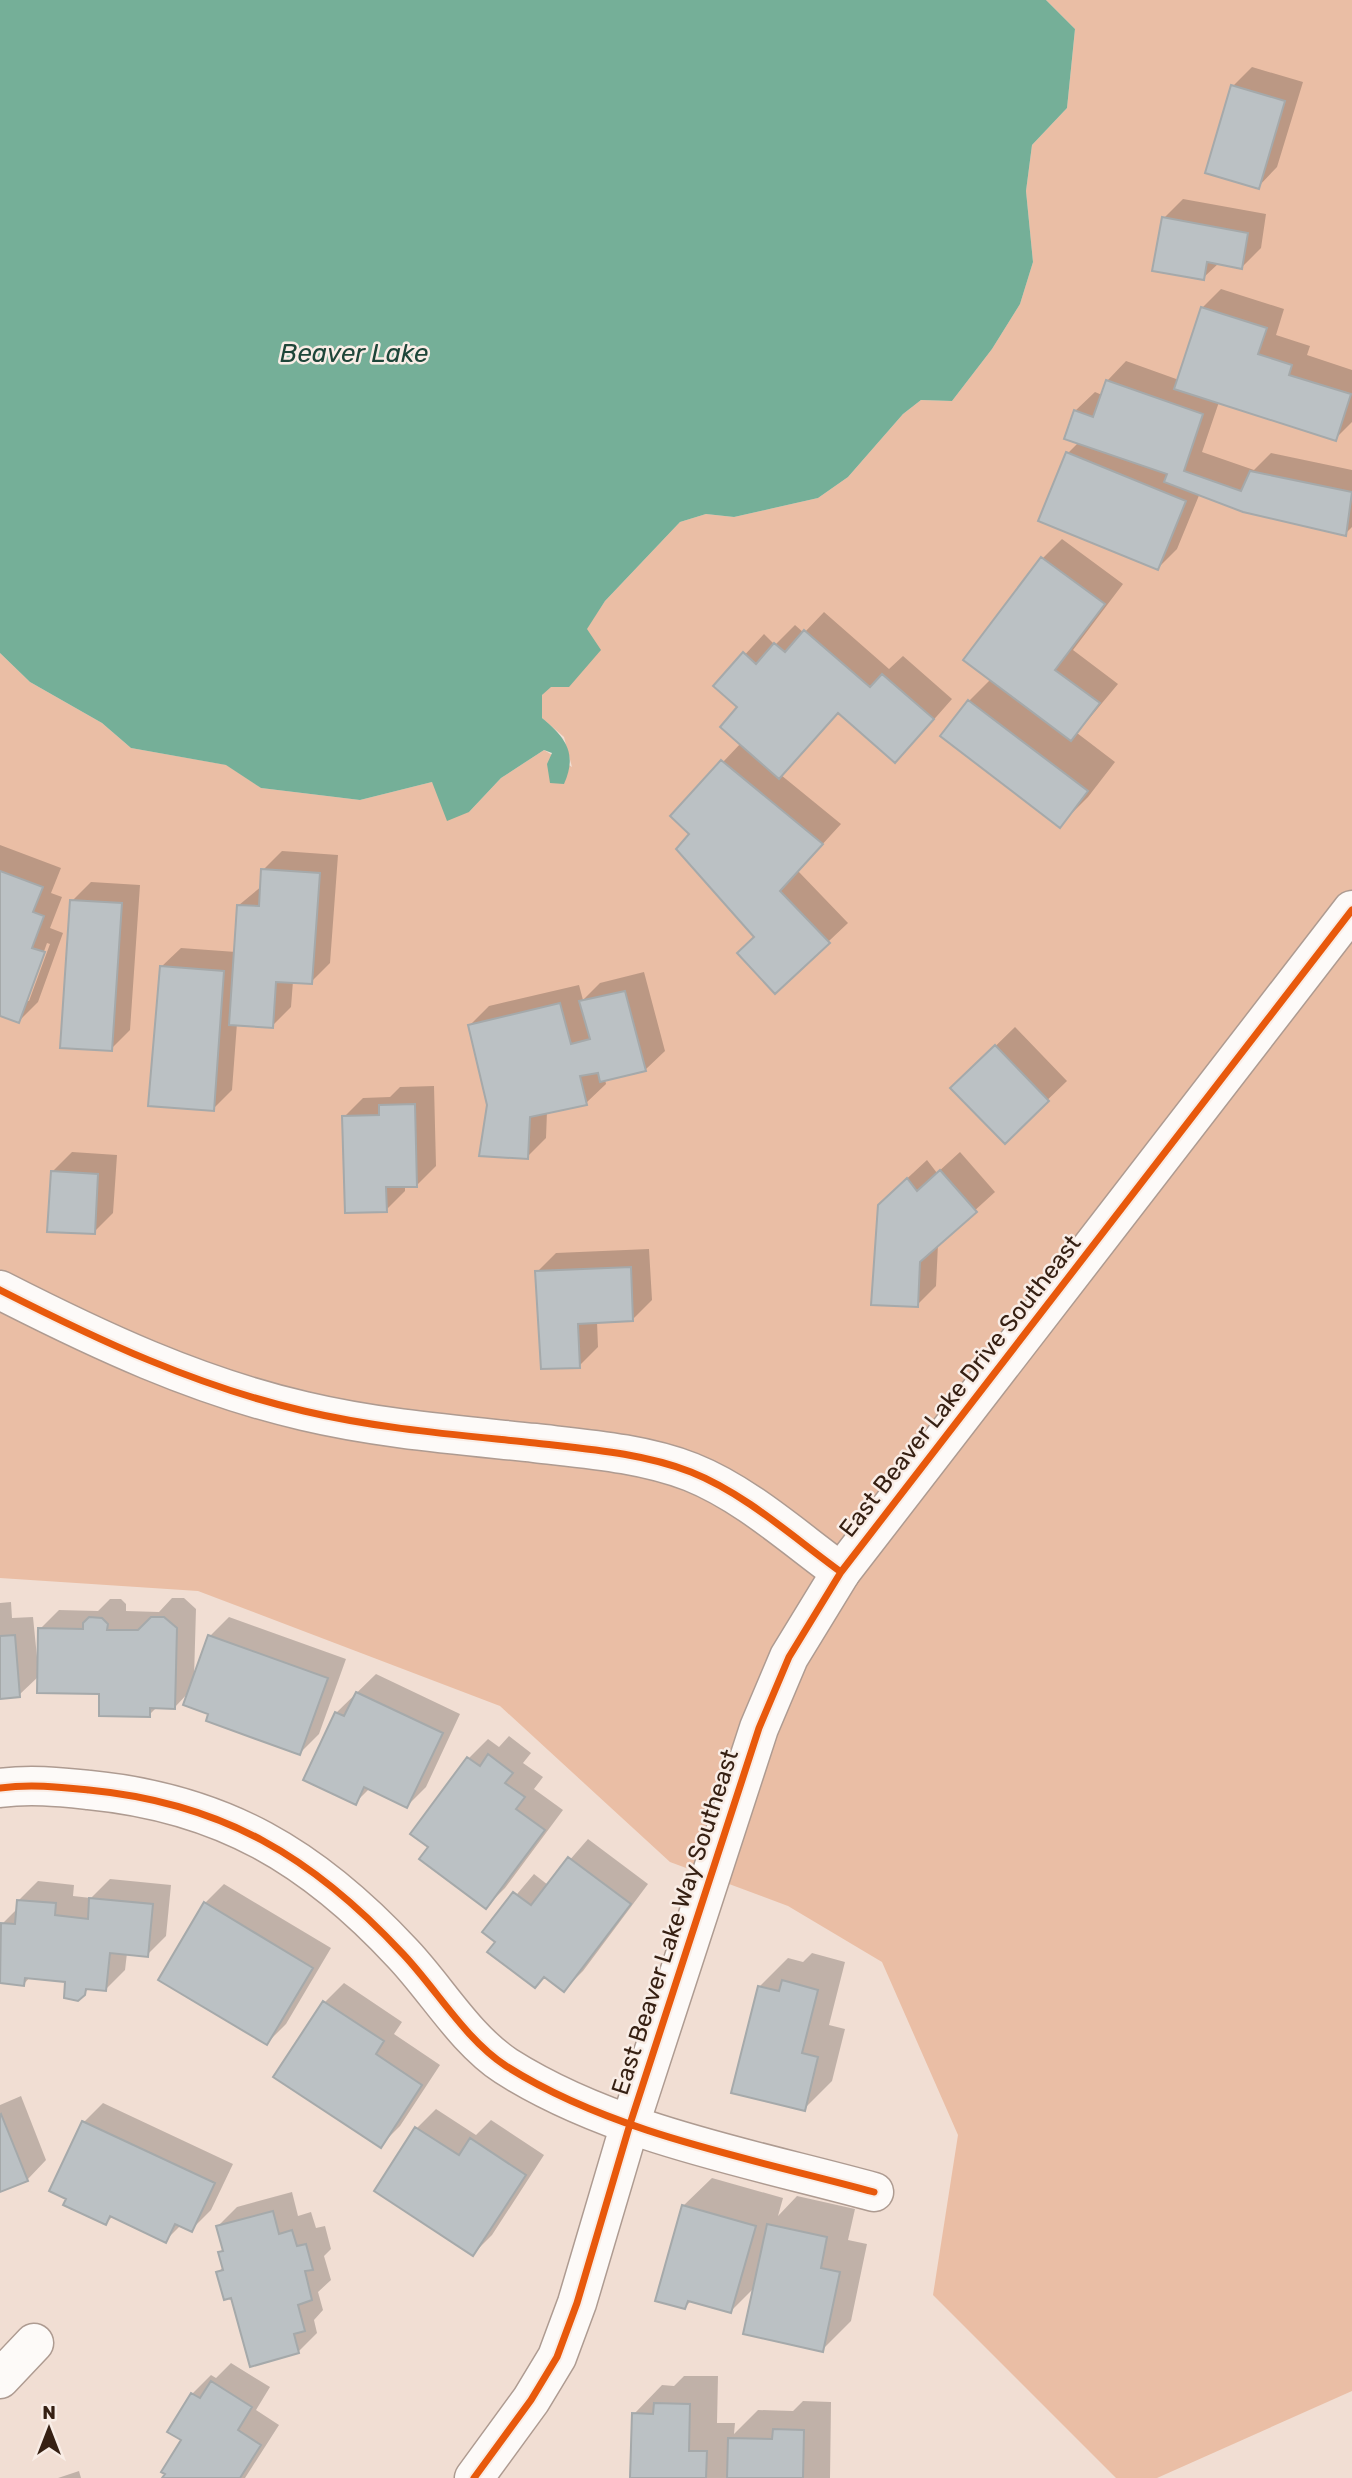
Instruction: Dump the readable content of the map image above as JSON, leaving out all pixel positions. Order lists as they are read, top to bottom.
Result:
{
  "streets": {
    "street": ["East Beaver Lake Drive Southeast", "East Beaver Lake Way Southeast"]
  },
  "crossings": [
    ["East Beaver Lake Drive Southeast", "East Beaver Lake Way Southeast"]
  ],
  "water": ["Beaver Lake"],
  "north": "top"
}
